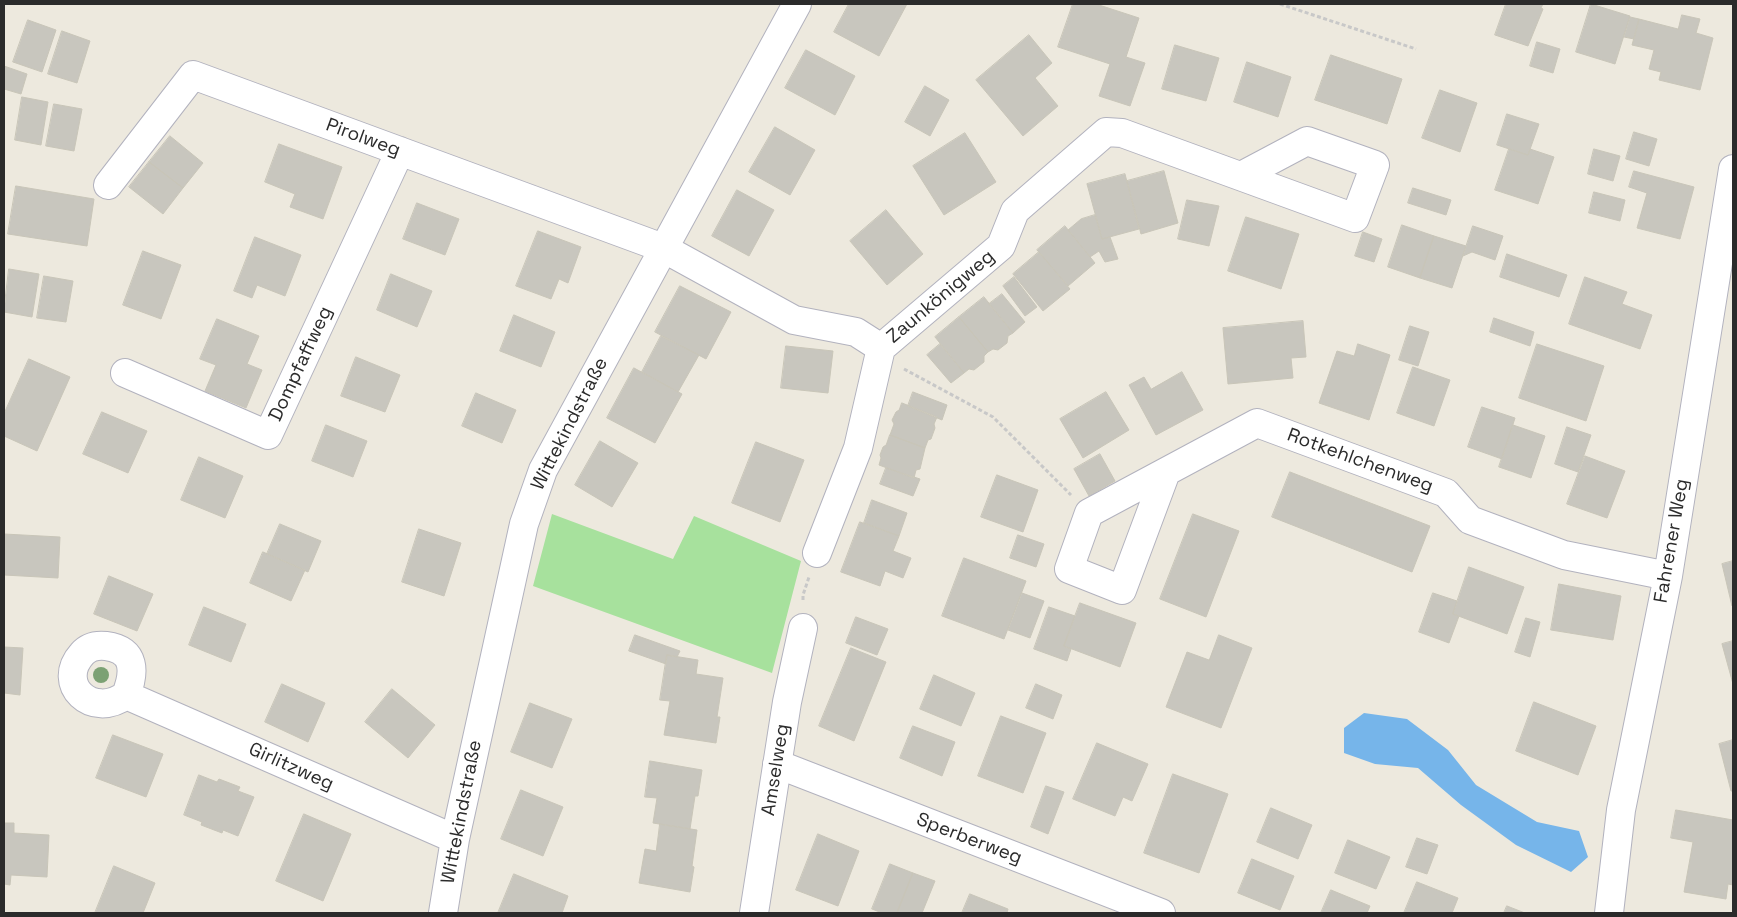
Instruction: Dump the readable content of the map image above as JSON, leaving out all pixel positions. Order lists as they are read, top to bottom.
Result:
{
  "streets": {
    "street": [
      "Pirolweg",
      "Zaunkönigweg",
      "Dompfaffweg",
      "Wittekindstraße",
      "Rotkehlchenweg",
      "Fahrener Weg",
      "Girlitzweg",
      "Amselweg",
      "Sperberweg"
    ]
  },
  "crossings": [
    ["Pirolweg", "Zaunkönigweg"],
    ["Pirolweg", "Dompfaffweg"],
    ["Pirolweg", "Wittekindstraße"],
    ["Zaunkönigweg", "Wittekindstraße"],
    ["Wittekindstraße", "Girlitzweg"],
    ["Rotkehlchenweg", "Fahrener Weg"],
    ["Amselweg", "Sperberweg"]
  ]
}
